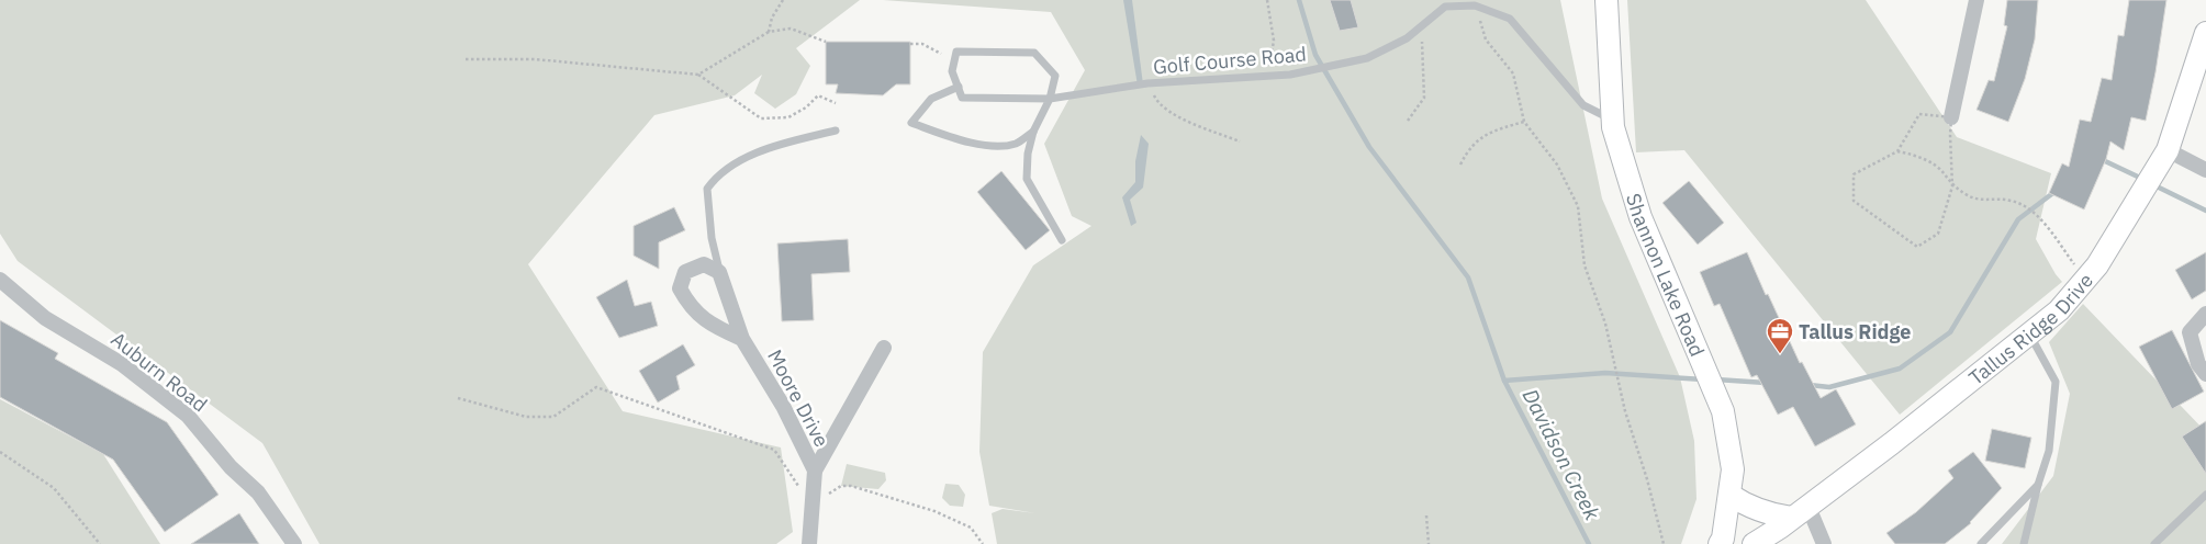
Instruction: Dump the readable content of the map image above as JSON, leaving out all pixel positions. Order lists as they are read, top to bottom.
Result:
{
  "streets": {
    "street": [
      "Shannon Lake Road",
      "Tallus Ridge Drive",
      "Auburn Road",
      "Moore Drive"
    ],
    "lane": ["Golf Course Road"]
  },
  "crossings": [
    ["Golf Course Road", "Shannon Lake Road"]
  ],
  "water": ["Davidson Creek"],
  "places": {
    "office": ["Tallus Ridge"]
  }
}
